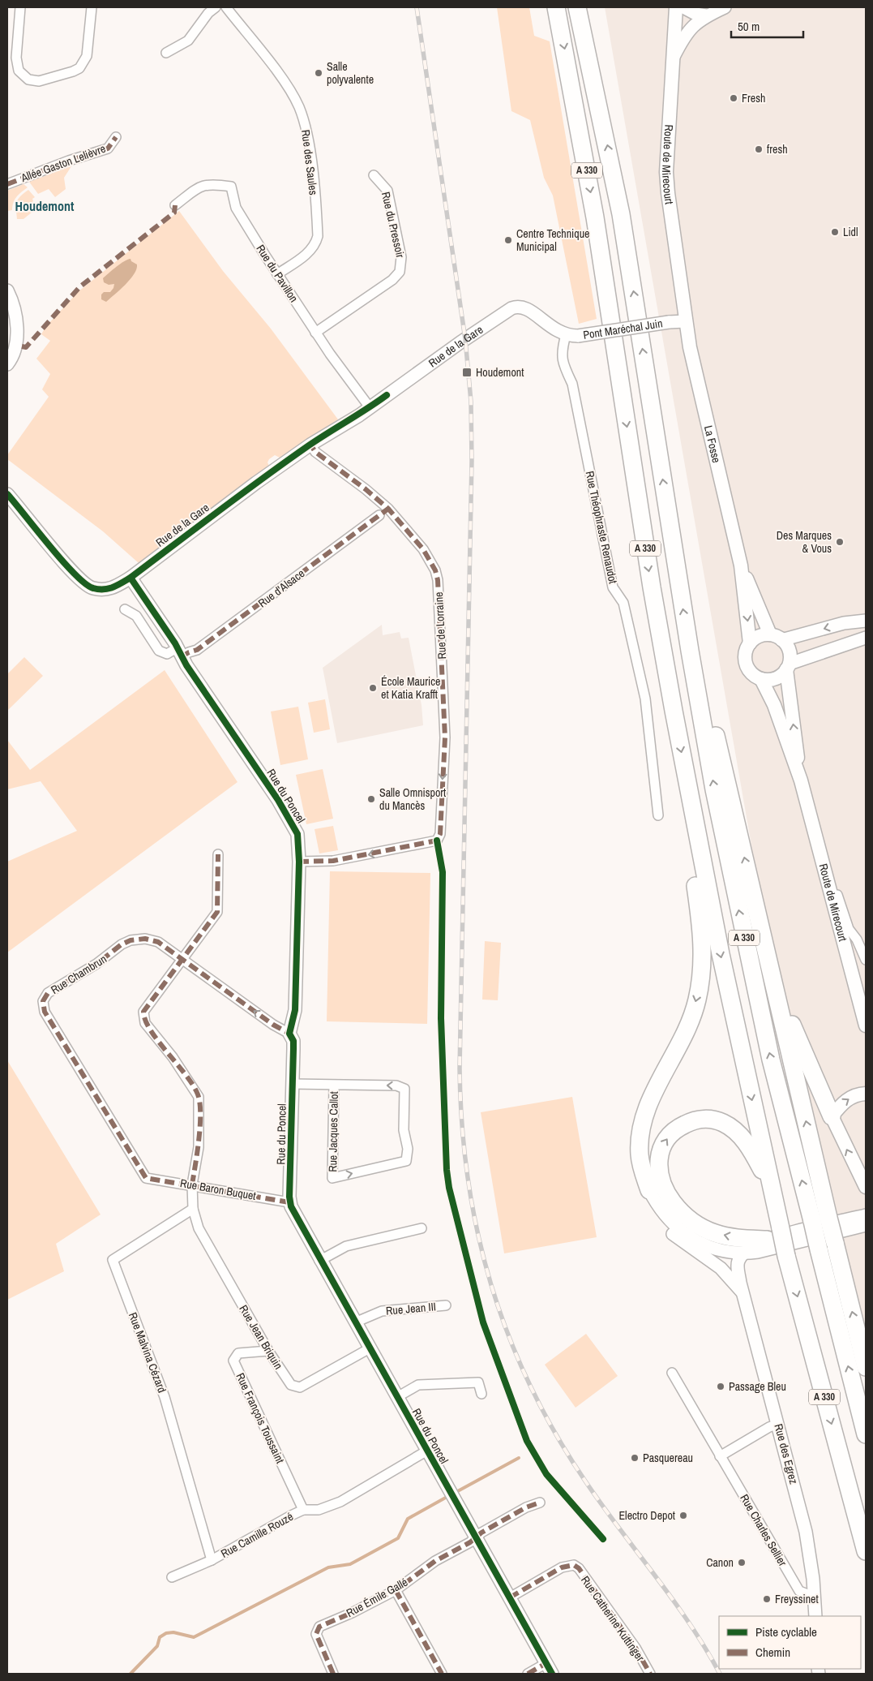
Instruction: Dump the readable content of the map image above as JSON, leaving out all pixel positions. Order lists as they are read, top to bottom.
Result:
{
  "streets": {
    "highway": ["A 330"],
    "main road": ["Route de Mirecourt", "La Fosse"],
    "street": [
      "Rue des Saules",
      "Allée Gaston Lelièvre",
      "Rue du Pressoir",
      "Rue du Pavillon",
      "Pont Maréchal Juin",
      "Rue de la Gare",
      "Rue Théophraste Renaudot",
      "Rue d'Alsace",
      "Rue de Lorraine",
      "Rue du Poncel",
      "Rue Chambrun",
      "Rue Jacques Callot",
      "Rue Baron Buquet",
      "Rue Jean III",
      "Rue Jean Briquin",
      "Rue Malvina Cézard",
      "Rue François Toussaint",
      "Rue des Egrez",
      "Rue Charles Sellier",
      "Rue Camille Rouzé",
      "Rue Émile Gallé",
      "Rue Catherine Kuttinger"
    ]
  },
  "crossings": [
    ["Rue des Saules", "Rue du Pavillon"],
    ["Route de Mirecourt", "Pont Maréchal Juin"],
    ["Route de Mirecourt", "La Fosse"],
    ["Rue du Pressoir", "Rue du Pavillon"],
    ["Rue du Pavillon", "Rue de la Gare"],
    ["Pont Maréchal Juin", "Rue de la Gare"],
    ["Pont Maréchal Juin", "La Fosse"],
    ["Pont Maréchal Juin", "Rue Théophraste Renaudot"],
    ["Rue de la Gare", "Rue Théophraste Renaudot"],
    ["Rue de la Gare", "Rue de Lorraine"],
    ["Rue de la Gare", "Rue du Poncel"],
    ["Rue d'Alsace", "Rue du Poncel"],
    ["Rue de Lorraine", "Rue du Poncel"],
    ["Rue du Poncel", "Rue Chambrun"],
    ["Rue du Poncel", "Rue Jacques Callot"],
    ["Rue du Poncel", "Rue Baron Buquet"],
    ["Rue du Poncel", "Rue Jean III"],
    ["Rue du Poncel", "Rue Jean Briquin"],
    ["Rue du Poncel", "Rue Camille Rouzé"],
    ["Rue du Poncel", "Rue Émile Gallé"],
    ["Rue du Poncel", "Rue Catherine Kuttinger"],
    ["Rue Chambrun", "Rue Baron Buquet"],
    ["Rue Jean Briquin", "Rue Malvina Cézard"],
    ["Rue Jean Briquin", "Rue François Toussaint"],
    ["Rue Malvina Cézard", "Rue Camille Rouzé"],
    ["Rue François Toussaint", "Rue Camille Rouzé"],
    ["Rue des Egrez", "Rue Charles Sellier"]
  ],
  "districts": ["Houdemont"],
  "places": {
    "other": [
      "Salle polyvalente",
      "Fresh",
      "fresh",
      "Lidl",
      "Centre Technique Municipal",
      "Des Marques & Vous",
      "École Maurice et Katia Krafft",
      "Salle Omnisport du Mancès",
      "Passage Bleu",
      "Pasquereau",
      "Electro Depot",
      "Canon",
      "Freyssinet"
    ],
    "transit": ["Houdemont"]
  },
  "legend": ["Piste cyclable", "Chemin"],
  "scale_bar": "50 m"
}
